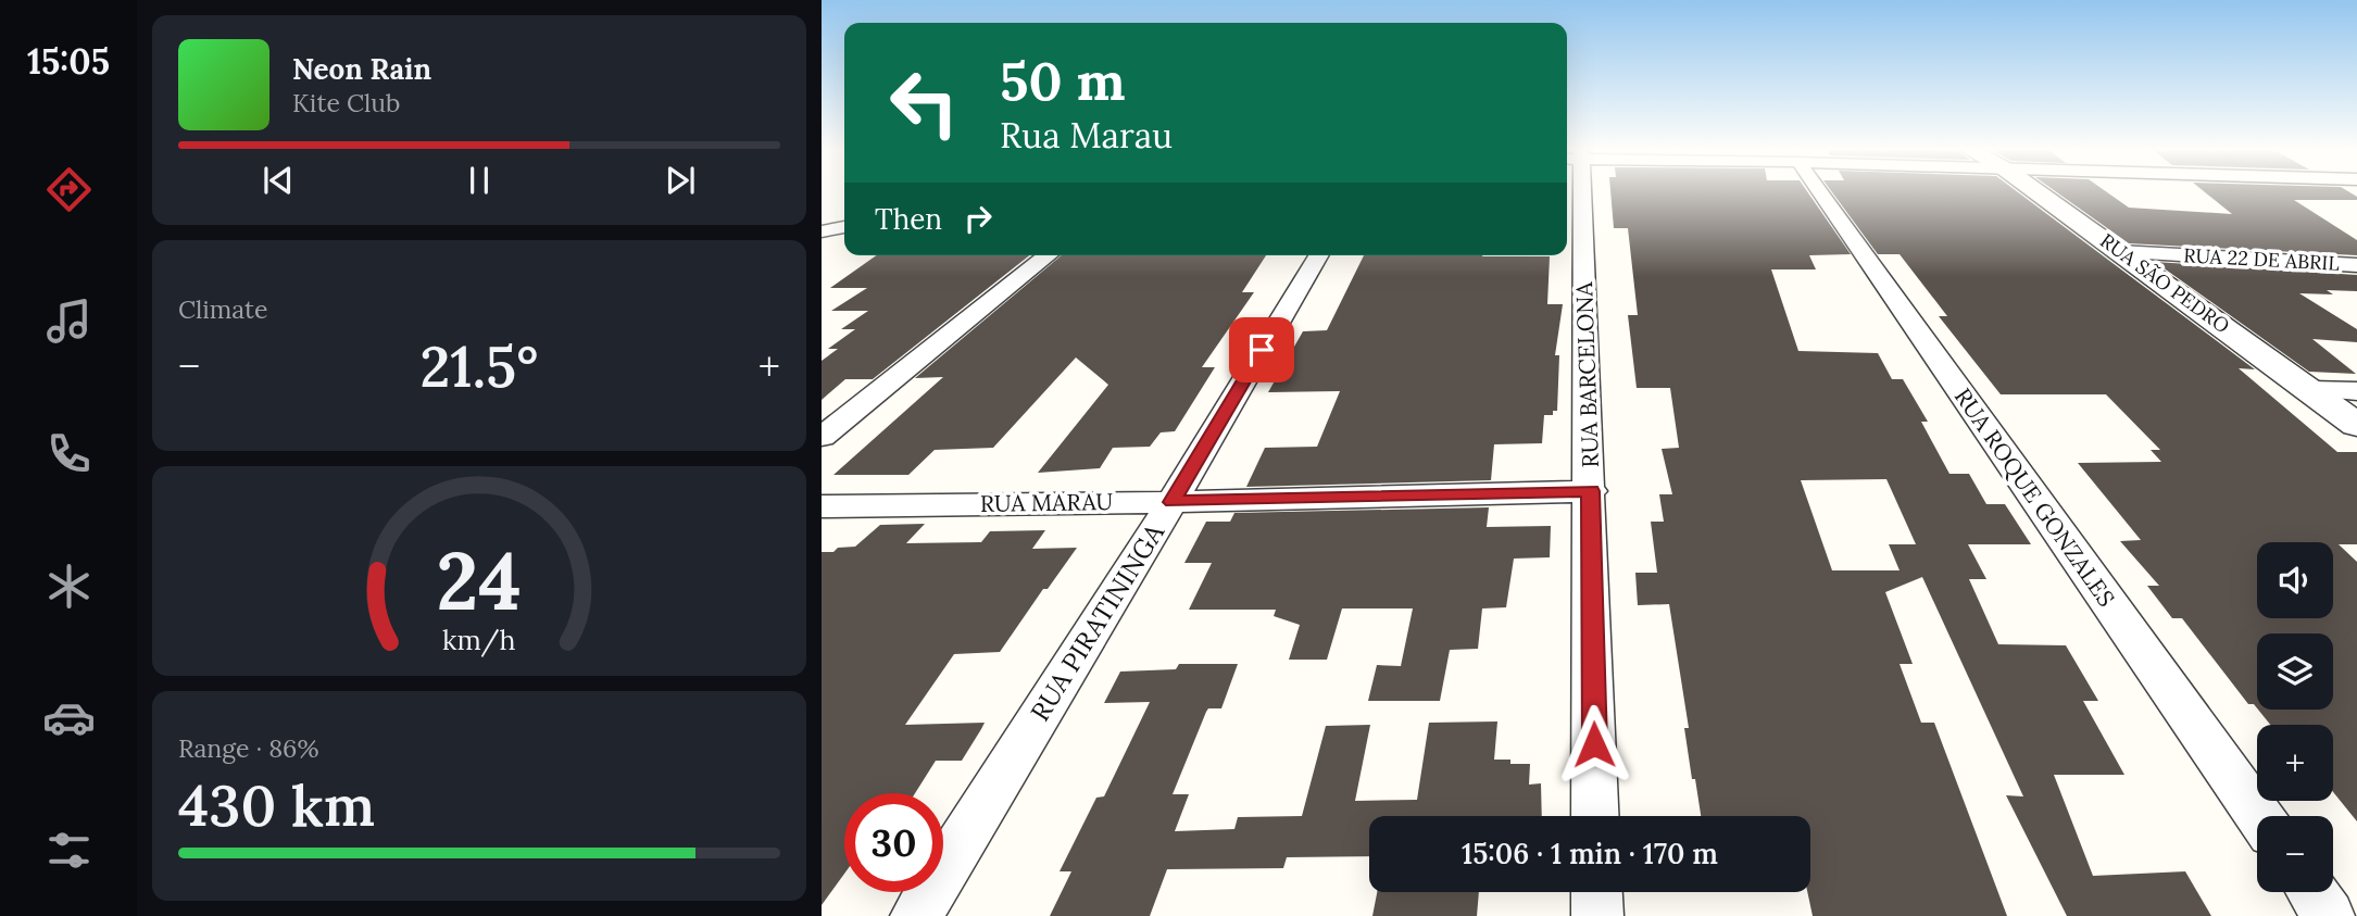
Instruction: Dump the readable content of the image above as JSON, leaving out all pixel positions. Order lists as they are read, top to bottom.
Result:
{
  "streets": {
    "street": [
      "RUA 22 DE ABRIL",
      "RUA SÃO PEDRO",
      "RUA BARCELONA",
      "RUA ROQUE GONZALES",
      "RUA MARAU",
      "RUA PIRATININGA"
    ]
  },
  "crossings": [
    ["RUA 22 DE ABRIL", "RUA SÃO PEDRO"],
    ["RUA BARCELONA", "RUA MARAU"],
    ["RUA MARAU", "RUA PIRATININGA"]
  ],
  "page": {
    "tabs": "15:05",
    "turn": ["50 m", "Rua Marau"],
    "song": ["Neon Rain", "Kite Club"],
    "then": "Then",
    "tile": [
      "Climate",
      ["Range · 86%", "430 km"]
    ],
    "heat": ["−", "21.5°", "+"],
    "map_buttons": ["+", "−"],
    "limit": "30",
    "trip": "15:06 · 1 min · 170 m",
    "gauge": ["24", "km/h"]
  }
}
